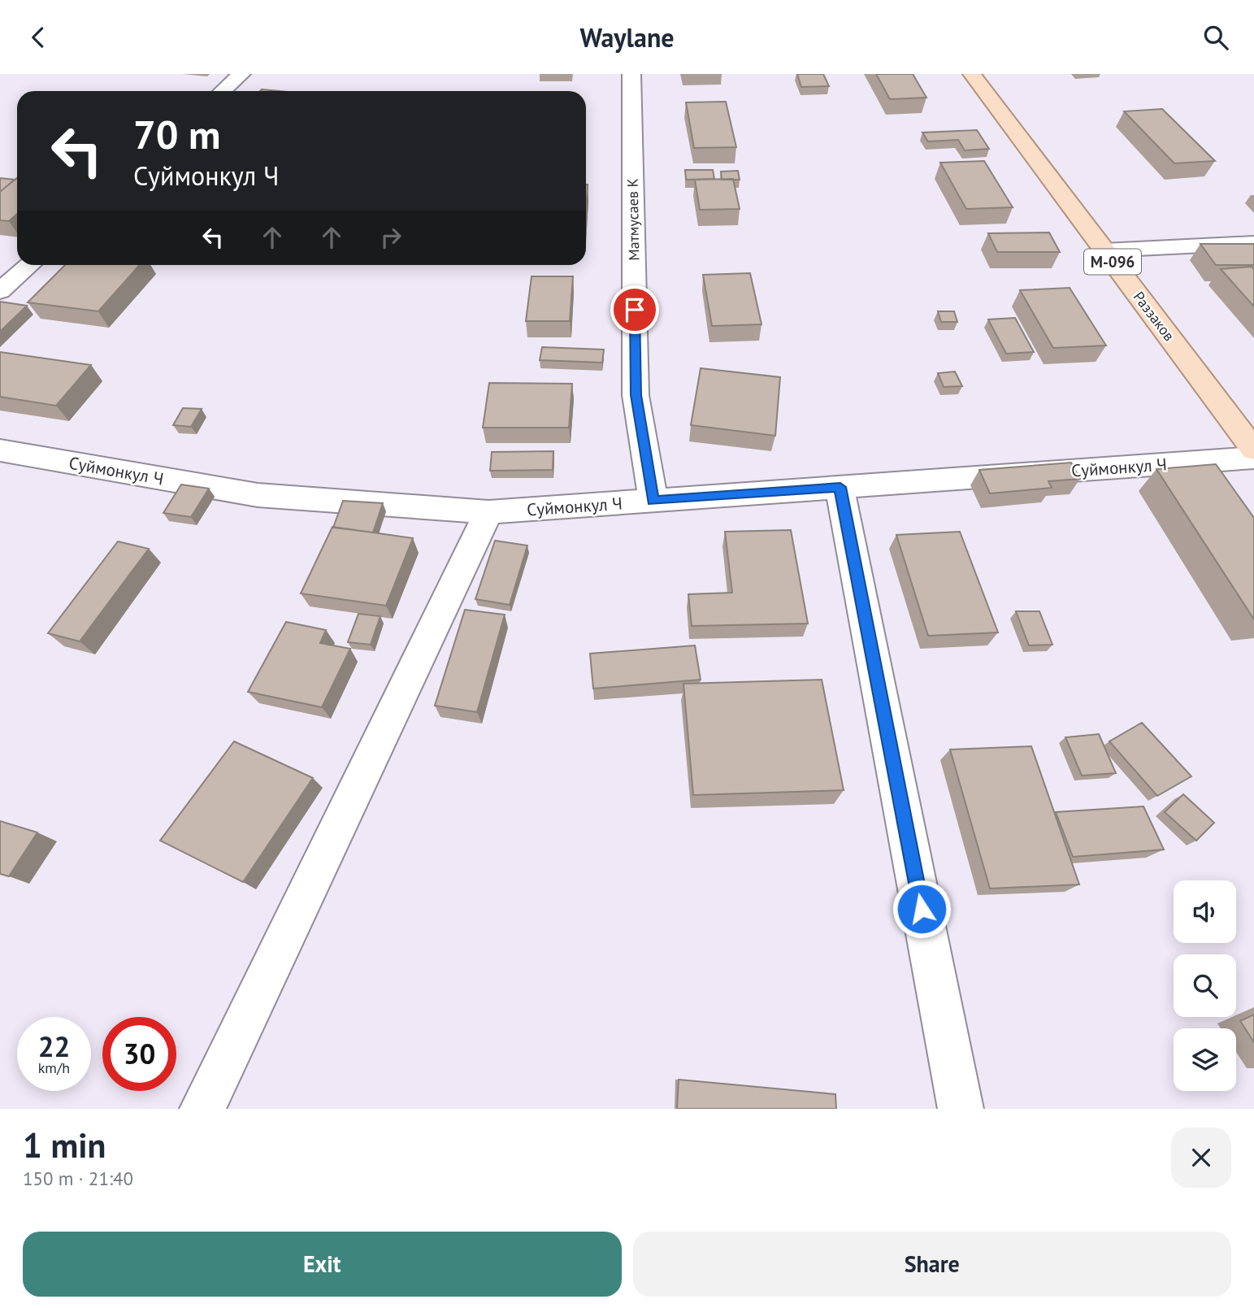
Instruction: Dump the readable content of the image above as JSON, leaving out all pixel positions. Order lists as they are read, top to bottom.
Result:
{
  "streets": {
    "main road": ["М-096", "Раззаков"],
    "street": ["Матмусаев К", "Суймонкул Ч"]
  },
  "crossings": [
    ["Матмусаев К", "Суймонкул Ч"]
  ],
  "page": {
    "header": "Waylane",
    "turn": ["70 m", "Суймонкул Ч"],
    "speed": "22 km/h",
    "limit": "30",
    "heading": ["1 min", "150 m · 21:40"],
    "buttons": ["Exit", "Share"]
  }
}
